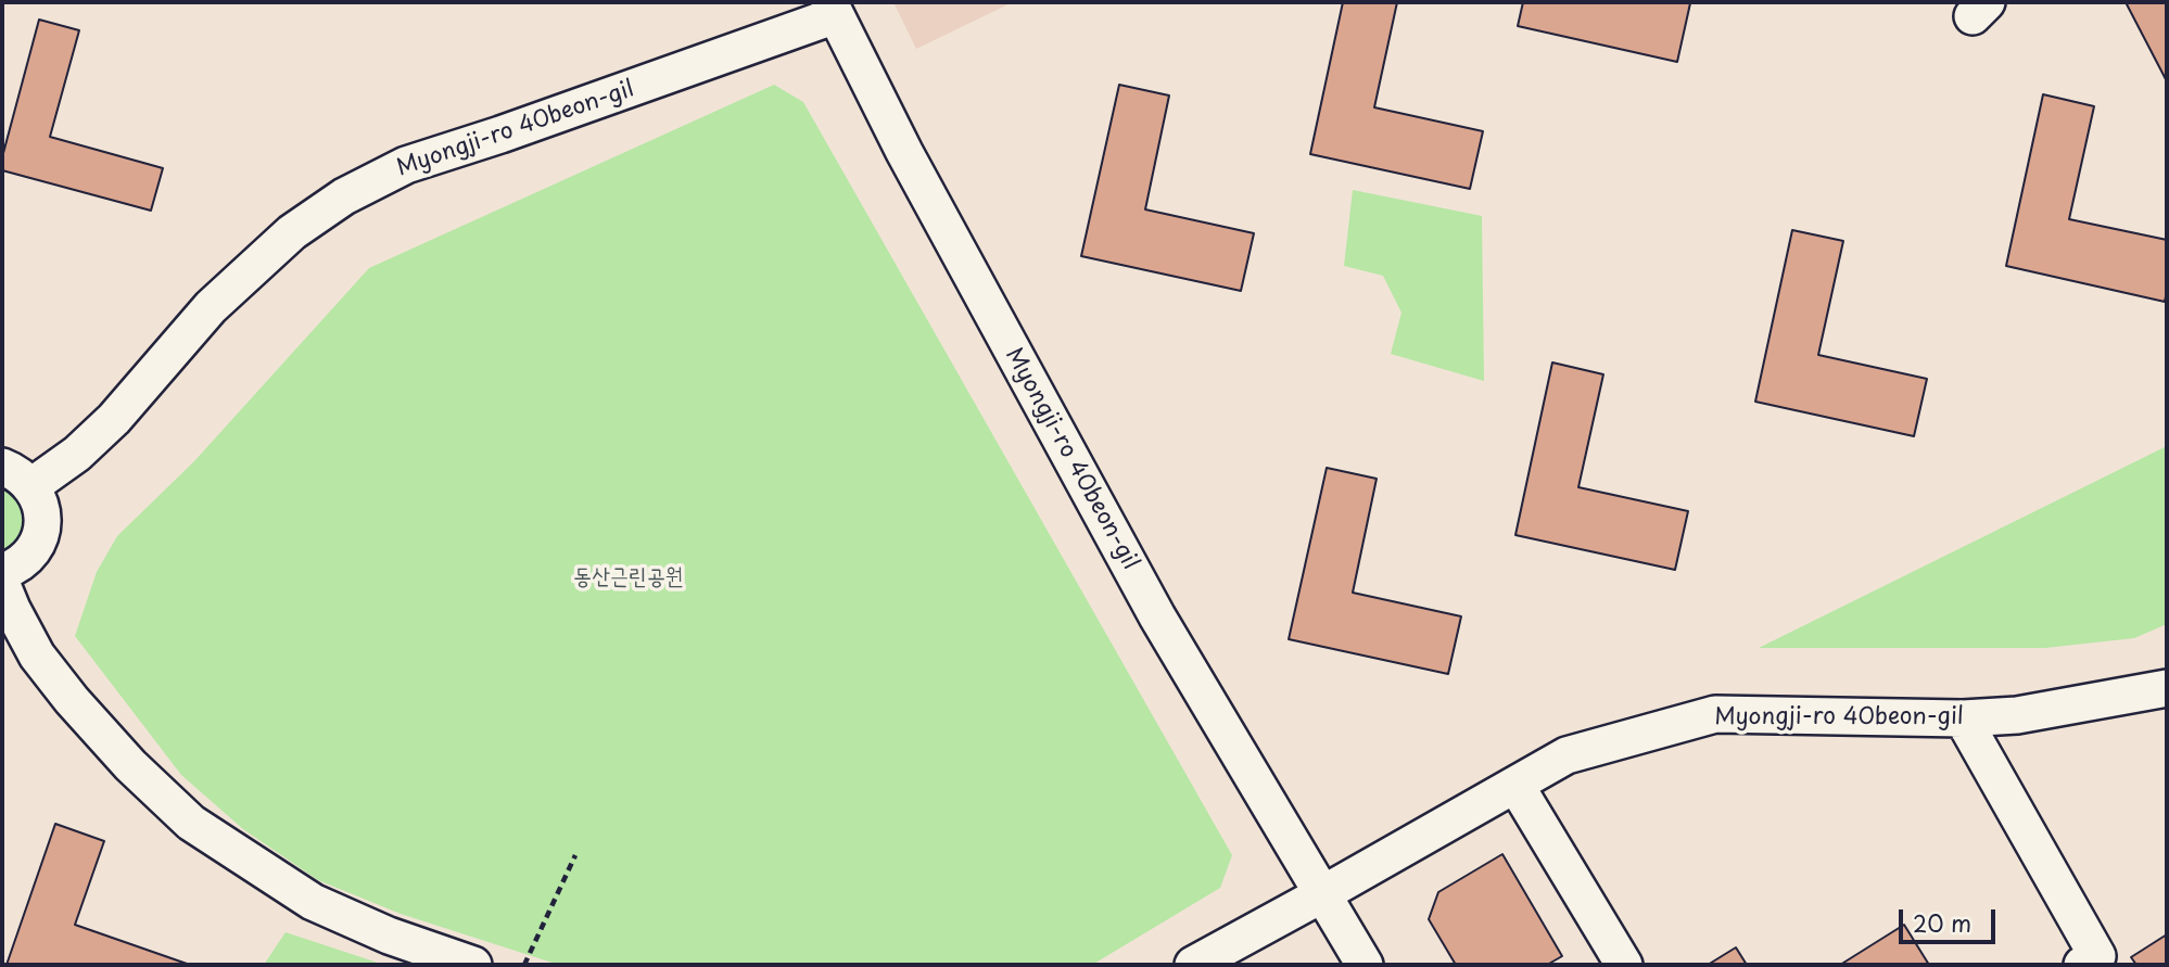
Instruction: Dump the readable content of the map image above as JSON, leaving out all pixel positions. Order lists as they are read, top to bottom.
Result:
{
  "streets": {
    "street": ["Myongji-ro 40beon-gil"]
  },
  "parks": ["동산근린공원"],
  "scale_bar": "20 m"
}
